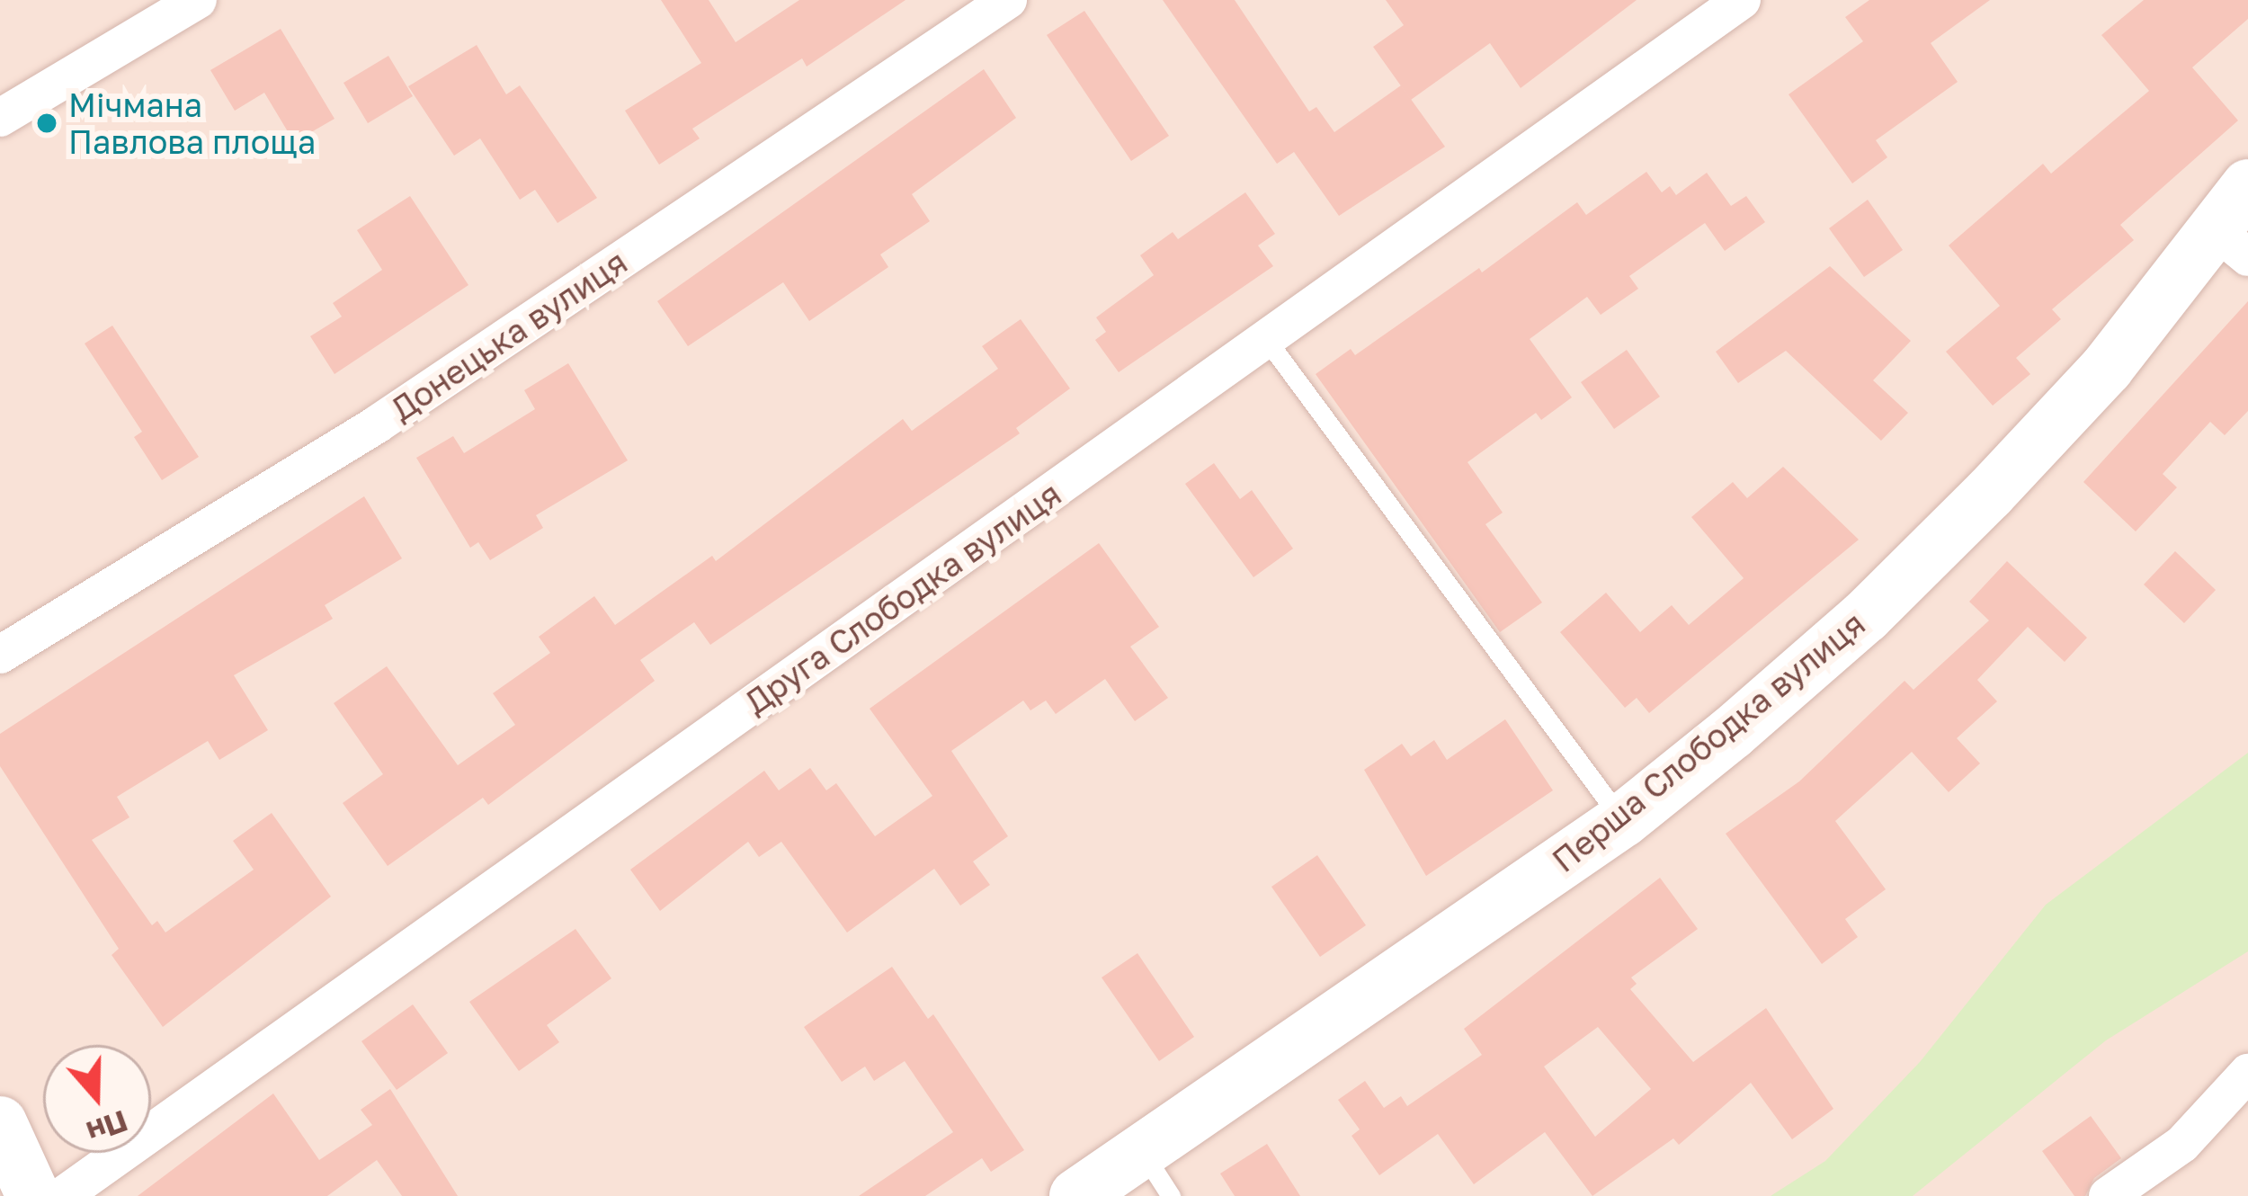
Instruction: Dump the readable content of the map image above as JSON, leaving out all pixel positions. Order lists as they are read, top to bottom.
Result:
{
  "streets": {
    "street": ["Донецька вулиця", "Друга Слободка вулиця", "Перша Слободка вулиця"]
  },
  "places": ["Мічмана Павлова площа"],
  "north": "bottom"
}
